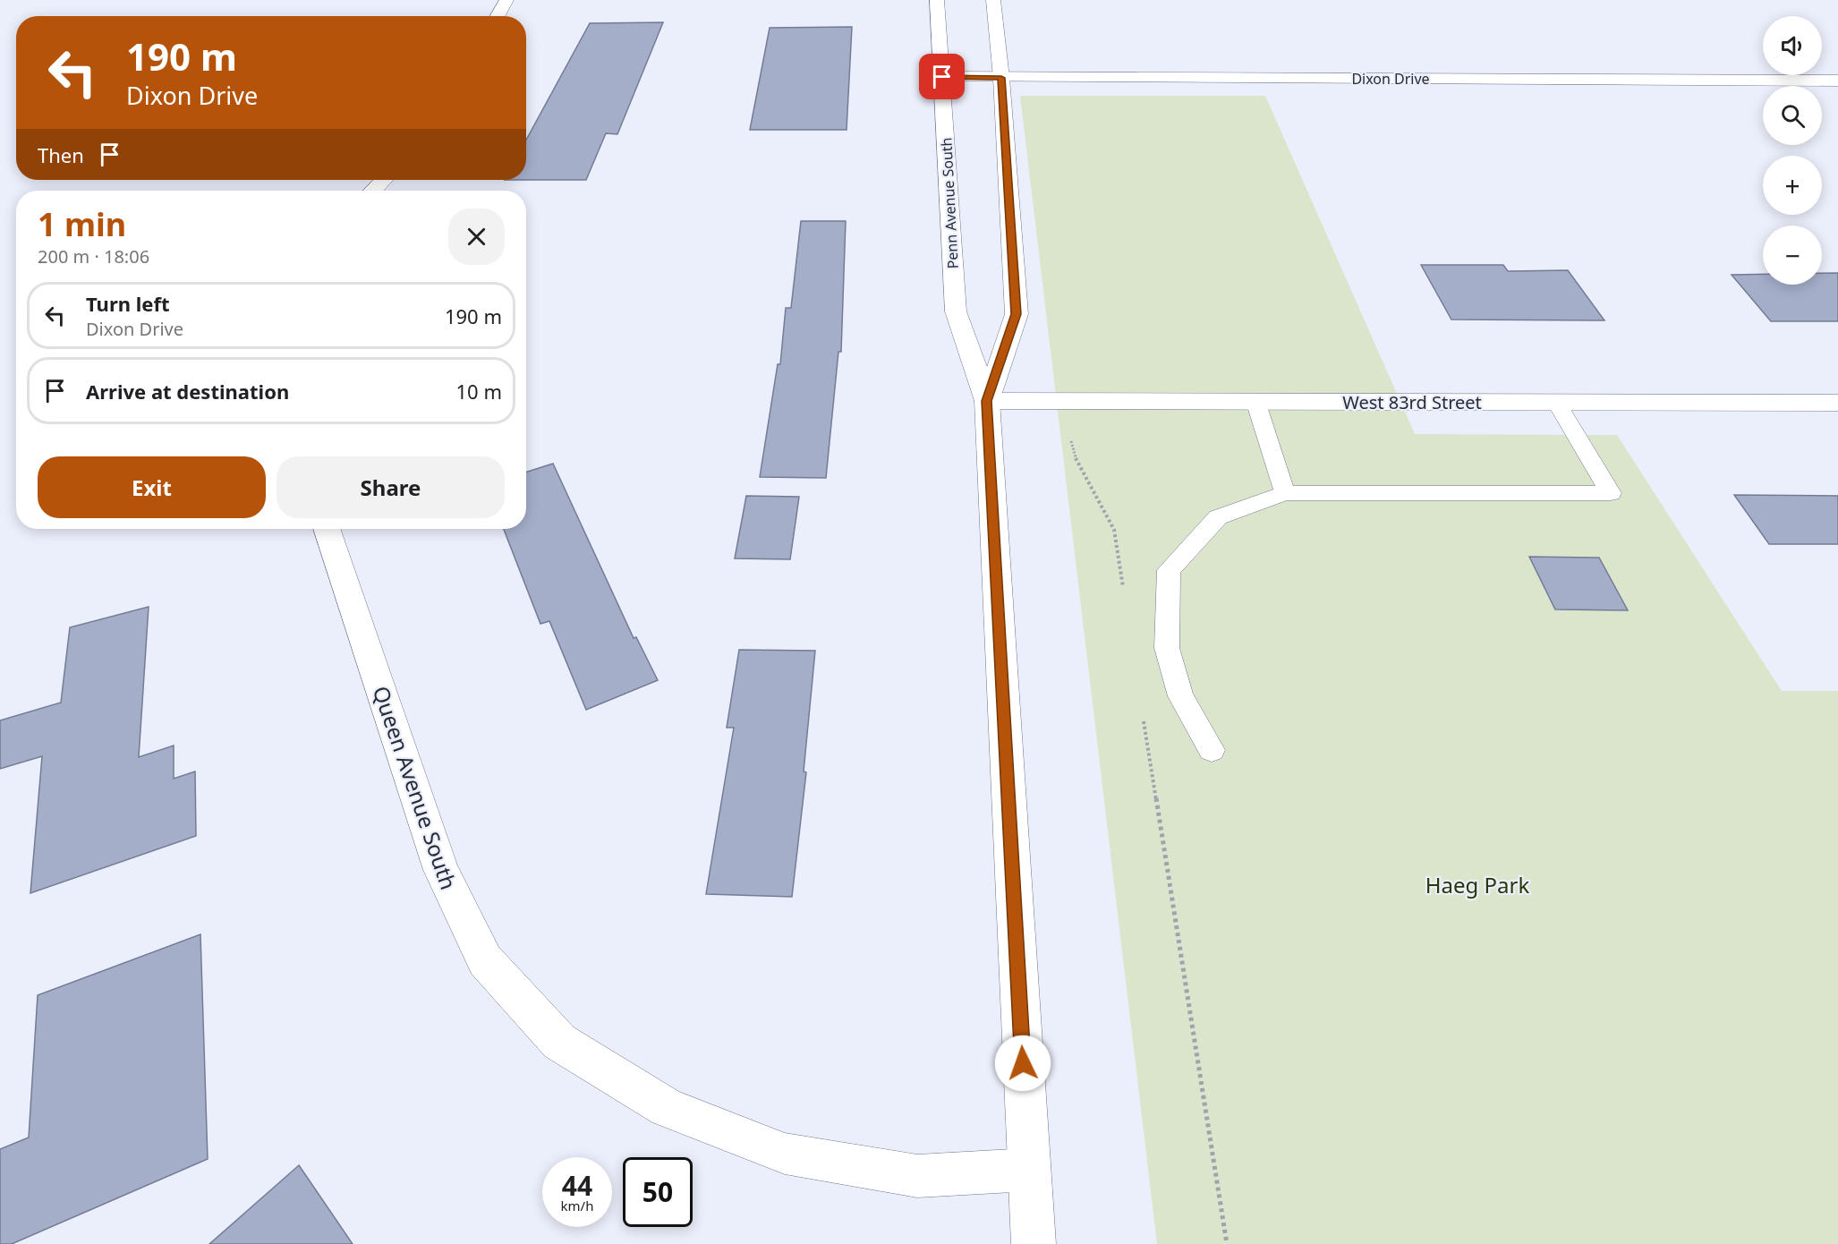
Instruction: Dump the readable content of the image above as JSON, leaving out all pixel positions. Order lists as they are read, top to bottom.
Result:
{
  "streets": {
    "street": [
      "Dixon Drive",
      "Penn Avenue South",
      "West 83rd Street",
      "Queen Avenue South"
    ]
  },
  "crossings": [
    ["Dixon Drive", "Penn Avenue South"],
    ["Penn Avenue South", "West 83rd Street"],
    ["Penn Avenue South", "Queen Avenue South"]
  ],
  "parks": ["Haeg Park"],
  "page": {
    "map_buttons": ["+", "−"],
    "turn": ["190 m", "Dixon Drive"],
    "then": "Then",
    "heading": ["1 min", "200 m · 18:06"],
    "list": [
      {
        "name": "Turn left",
        "note": "Dixon Drive",
        "value": "190 m"
      },
      {
        "name": "Arrive at destination",
        "value": "10 m"
      }
    ],
    "buttons": ["Exit", "Share"],
    "speed": "44 km/h",
    "limit": "50"
  }
}
